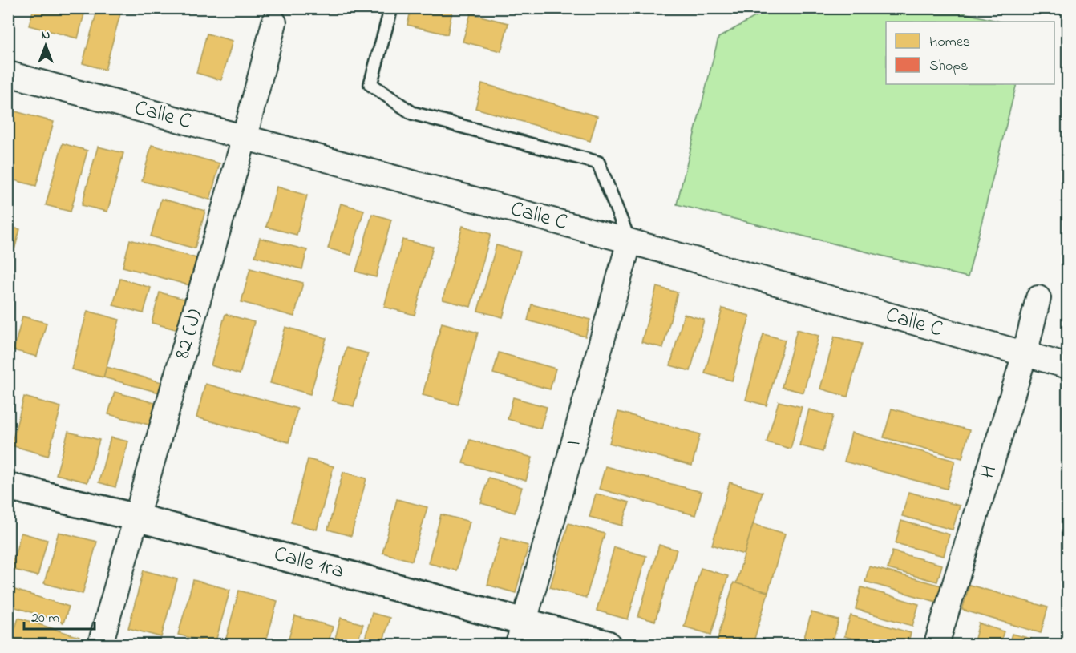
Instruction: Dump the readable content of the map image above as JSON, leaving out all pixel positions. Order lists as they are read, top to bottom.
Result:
{
  "streets": {
    "main road": ["Calle 1ra"],
    "street": [
      "Calle C",
      "82 (J)",
      "I",
      "H"
    ]
  },
  "crossings": [
    ["Calle C", "82 (J)"],
    ["Calle C", "I"],
    ["Calle C", "H"],
    ["82 (J)", "Calle 1ra"],
    ["I", "Calle 1ra"]
  ],
  "legend": ["Homes", "Shops"],
  "scale_bar": "20 m",
  "north": "top"
}
